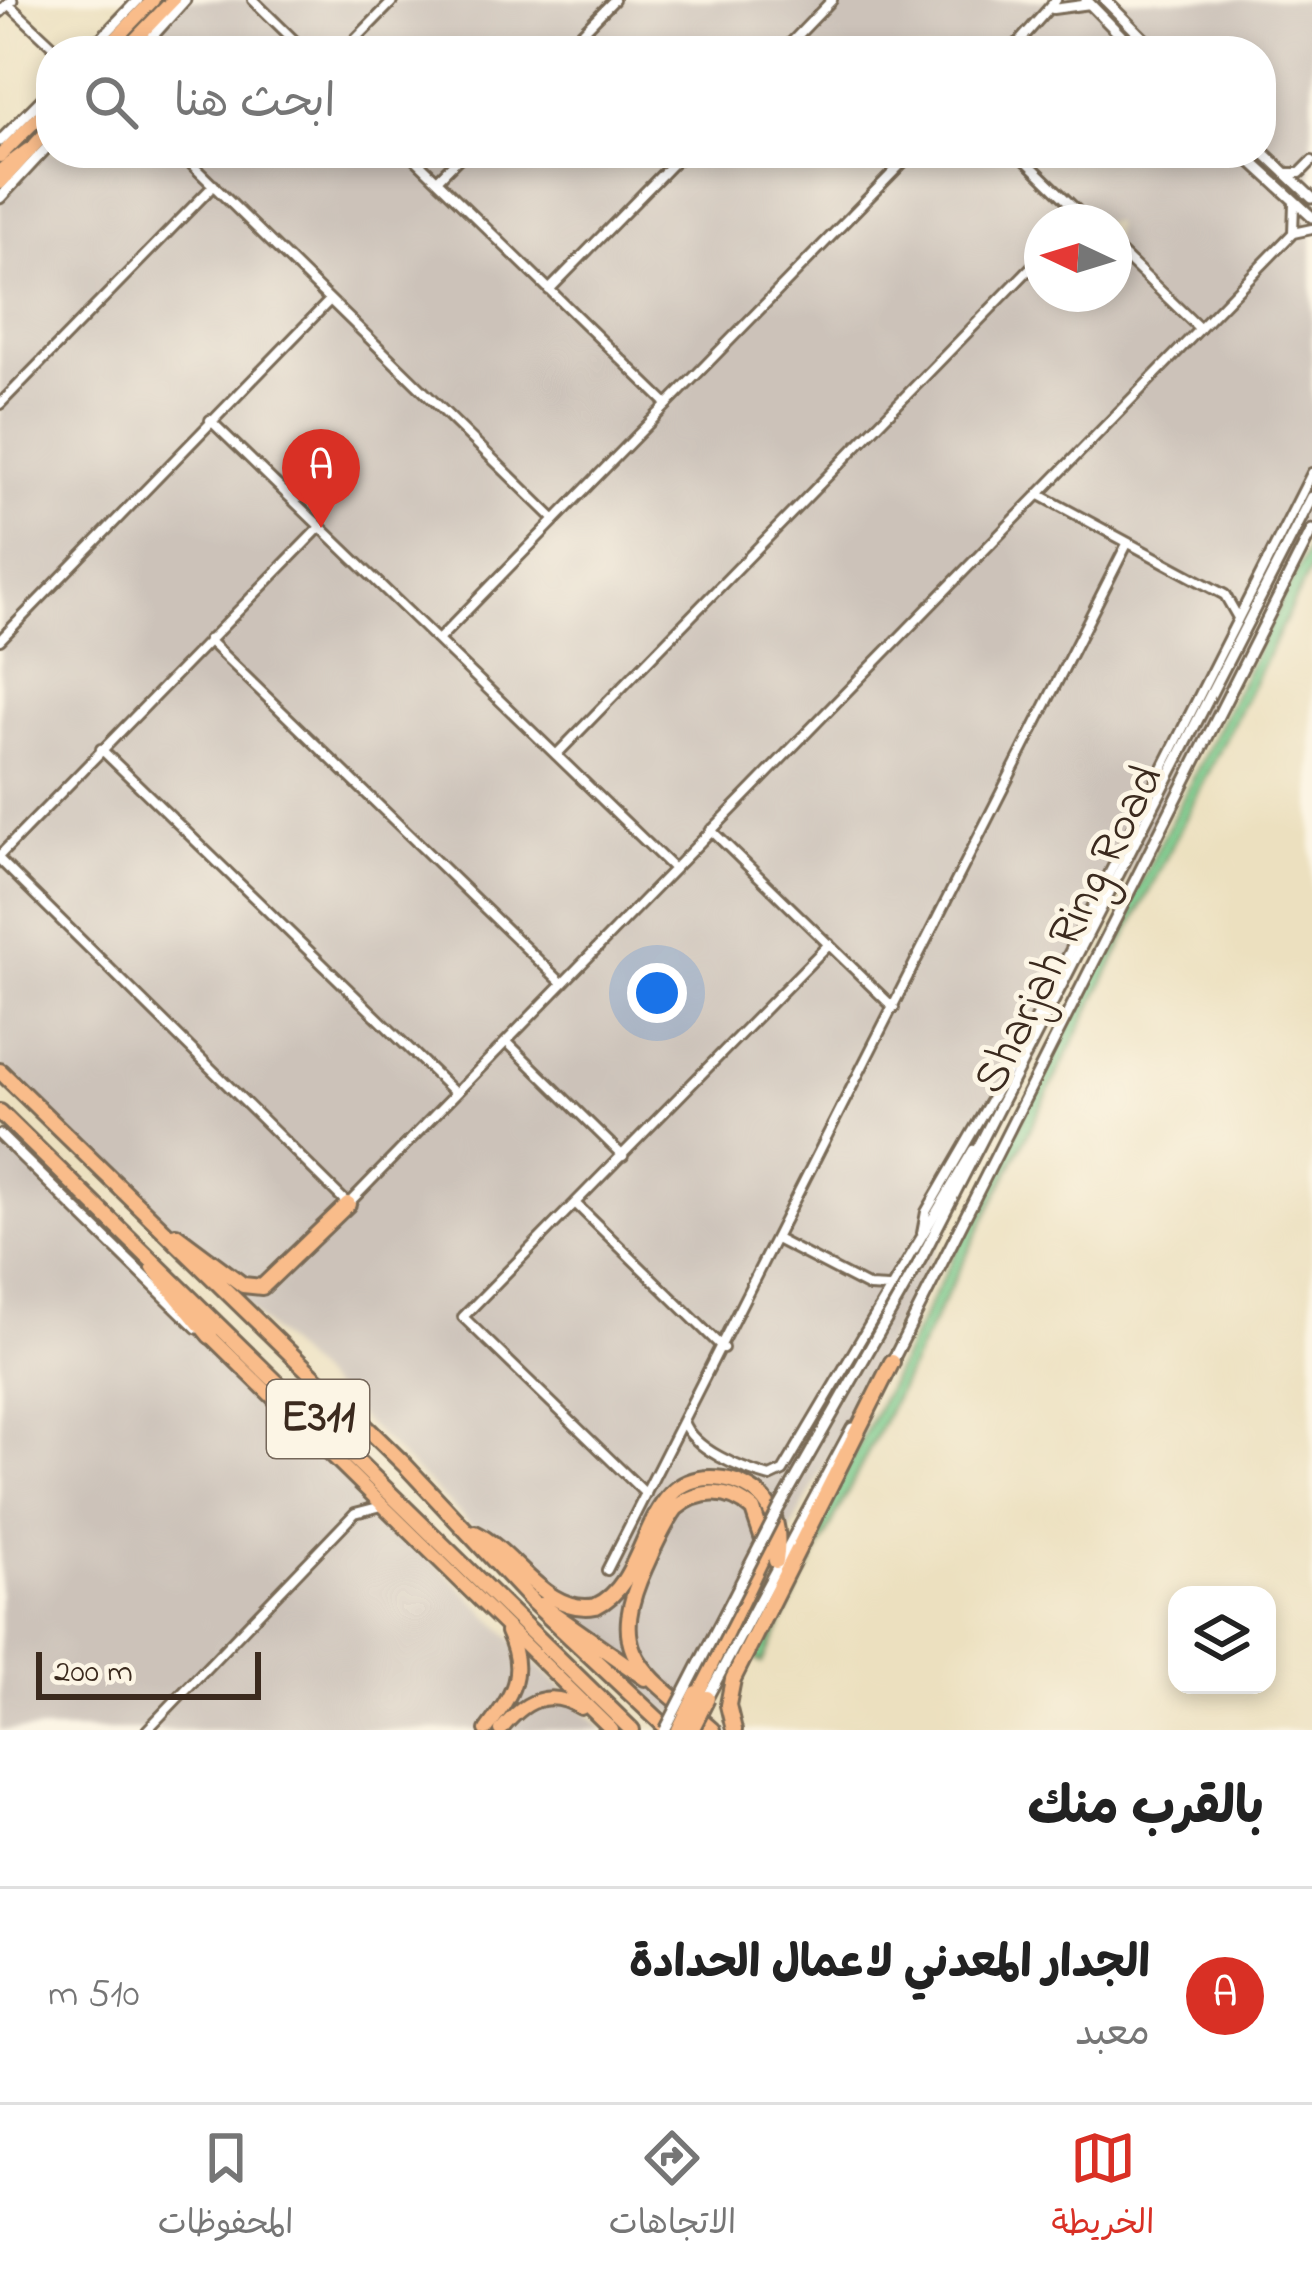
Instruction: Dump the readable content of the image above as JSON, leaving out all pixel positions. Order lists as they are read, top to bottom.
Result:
{
  "streets": {
    "highway": ["E311"],
    "street": ["Sharjah Ring Road"]
  },
  "scale_bar": "200 m",
  "north": "left",
  "page": {
    "search": "ابحث هنا",
    "pins": "A",
    "scale": "200 m",
    "heading": "بالقرب منك",
    "list": [
      {
        "mark": "A",
        "name": "الجدار المعدني لاعمال الحدادة",
        "note": "معبد",
        "value": "510 m"
      }
    ],
    "nav": ["الخريطة", "الاتجاهات", "المحفوظات"]
  }
}
